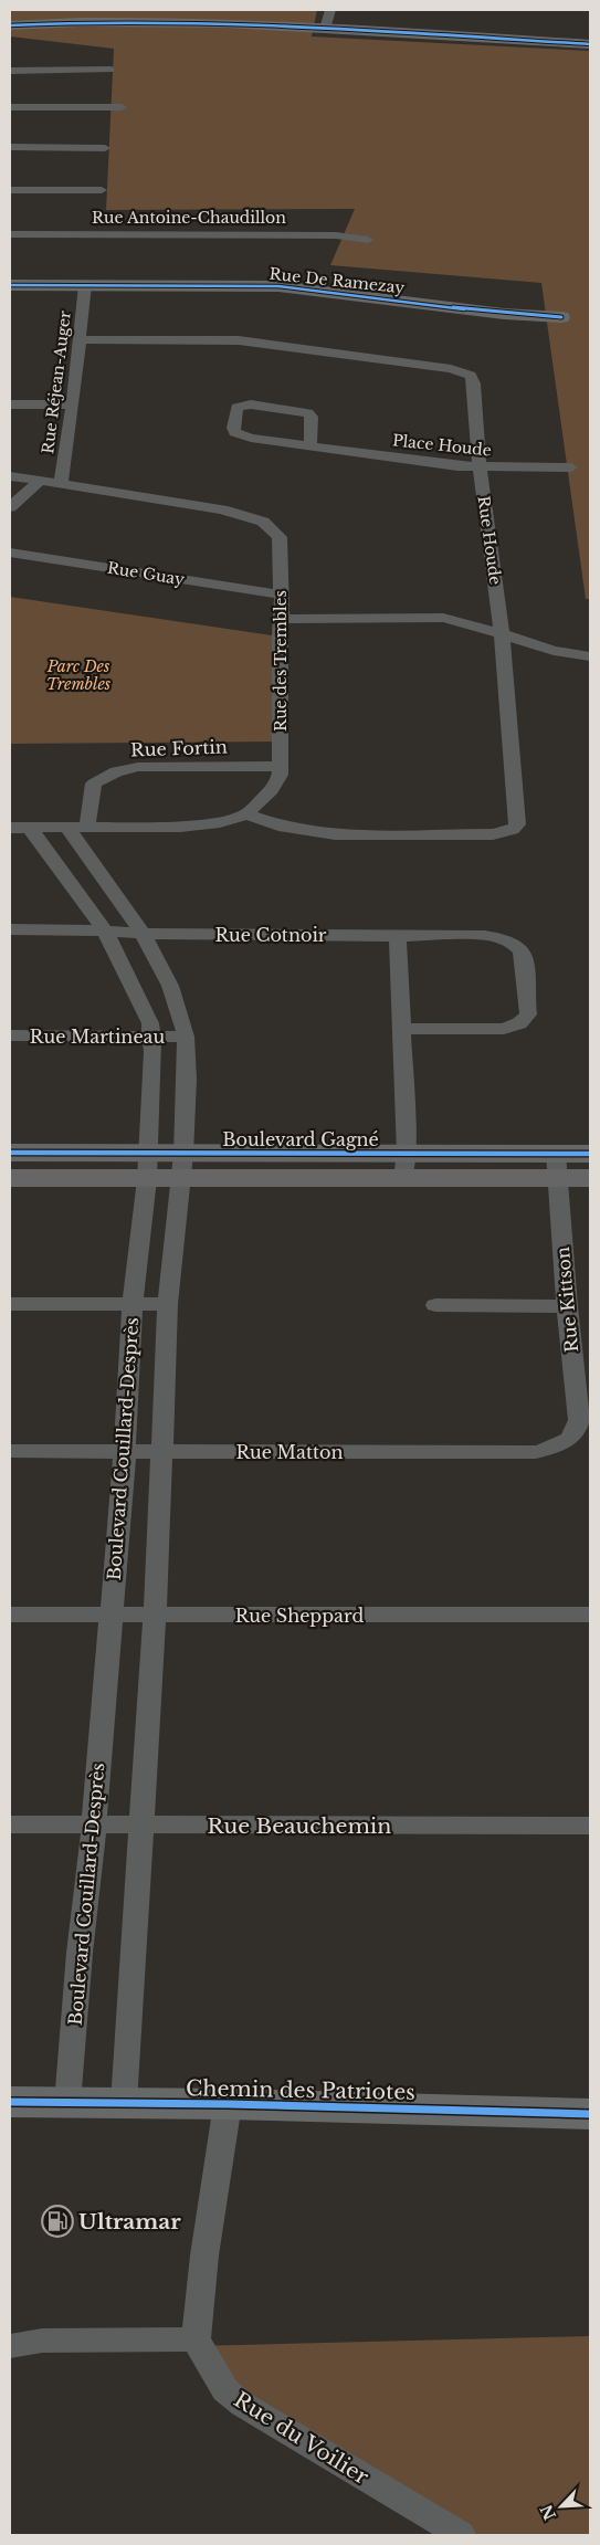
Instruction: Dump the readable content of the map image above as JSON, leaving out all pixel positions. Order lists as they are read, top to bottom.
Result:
{
  "streets": {
    "street": [
      "Rue Antoine-Chaudillon",
      "Rue De Ramezay",
      "Rue Réjean-Auger",
      "Place Houde",
      "Rue Houde",
      "Rue Guay",
      "Rue des Trembles",
      "Rue Fortin",
      "Rue Cotnoir",
      "Rue Martineau",
      "Rue Kittson",
      "Boulevard Couillard-Desprès",
      "Rue Matton",
      "Rue Sheppard",
      "Rue Beauchemin",
      "Chemin des Patriotes",
      "Rue du Voilier"
    ],
    "cycle path": ["Boulevard Gagné"]
  },
  "crossings": [
    ["Rue De Ramezay", "Rue Réjean-Auger"],
    ["Rue Réjean-Auger", "Rue Houde"],
    ["Rue Réjean-Auger", "Rue des Trembles"],
    ["Place Houde", "Rue Houde"],
    ["Rue Houde", "Rue des Trembles"],
    ["Rue Guay", "Rue des Trembles"],
    ["Rue des Trembles", "Rue Fortin"],
    ["Rue des Trembles", "Boulevard Couillard-Desprès"],
    ["Rue Cotnoir", "Boulevard Couillard-Desprès"],
    ["Rue Martineau", "Boulevard Couillard-Desprès"],
    ["Rue Kittson", "Rue Matton"],
    ["Boulevard Couillard-Desprès", "Rue Matton"],
    ["Boulevard Couillard-Desprès", "Rue Sheppard"],
    ["Boulevard Couillard-Desprès", "Rue Beauchemin"],
    ["Boulevard Couillard-Desprès", "Chemin des Patriotes"]
  ],
  "parks": ["Parc Des Trembles"],
  "places": {
    "fuel station": ["Ultramar"]
  },
  "north": "bottom left"
}
